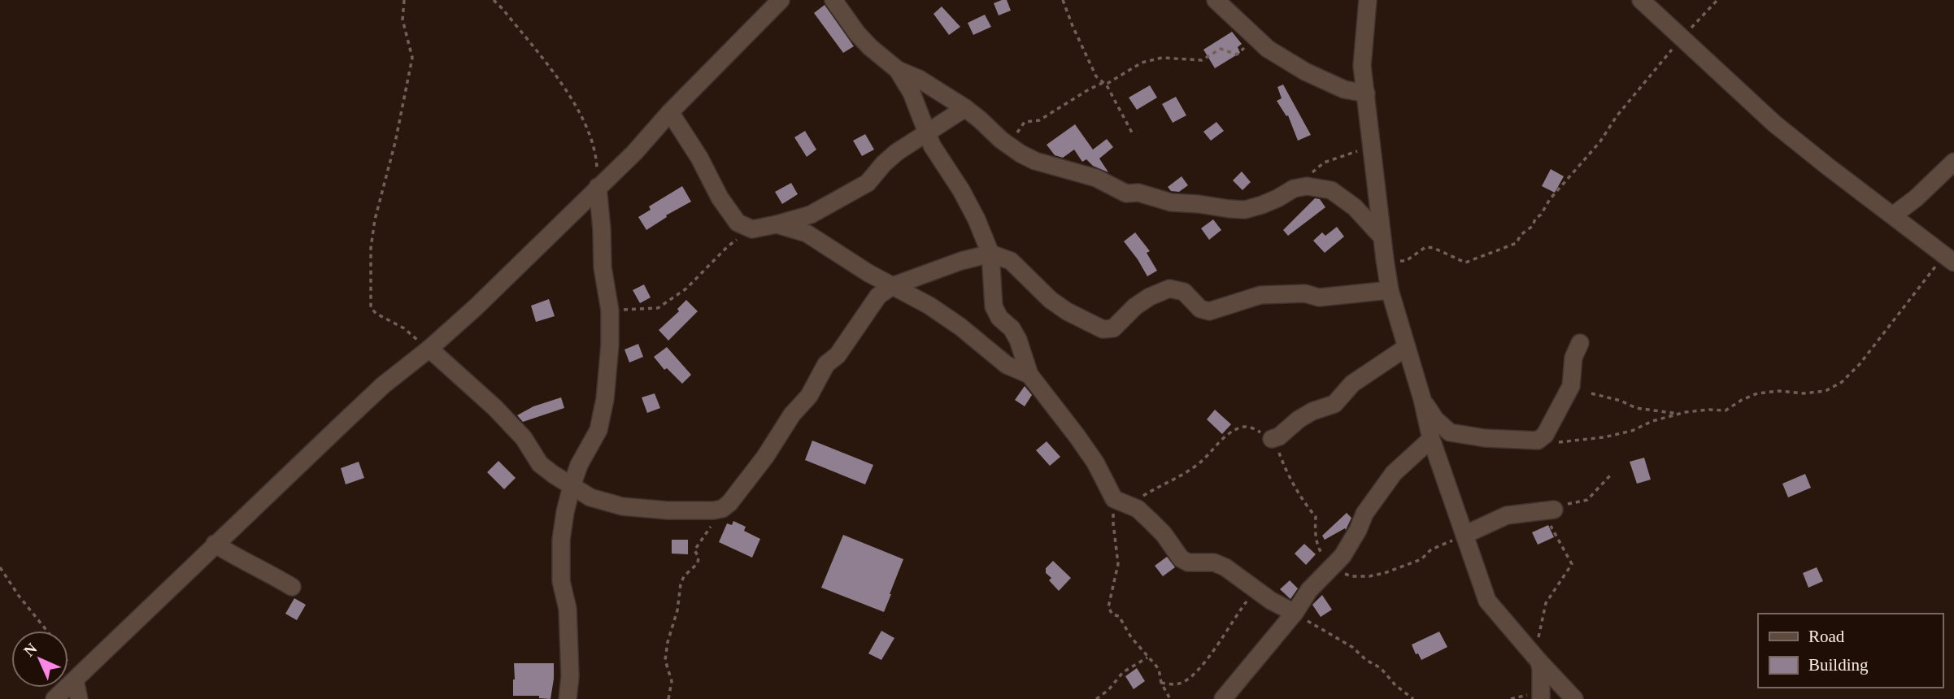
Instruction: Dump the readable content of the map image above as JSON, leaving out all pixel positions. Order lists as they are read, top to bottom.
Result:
{
  "legend": ["Road", "Building"],
  "north": "top left"
}
